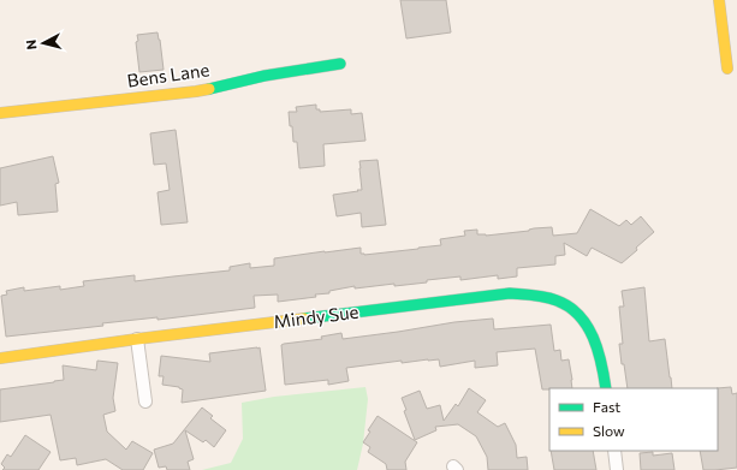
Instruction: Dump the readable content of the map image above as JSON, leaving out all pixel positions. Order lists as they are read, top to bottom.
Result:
{
  "streets": {
    "street": ["Bens Lane", "Mindy Sue"]
  },
  "legend": ["Fast", "Slow"],
  "north": "left"
}
